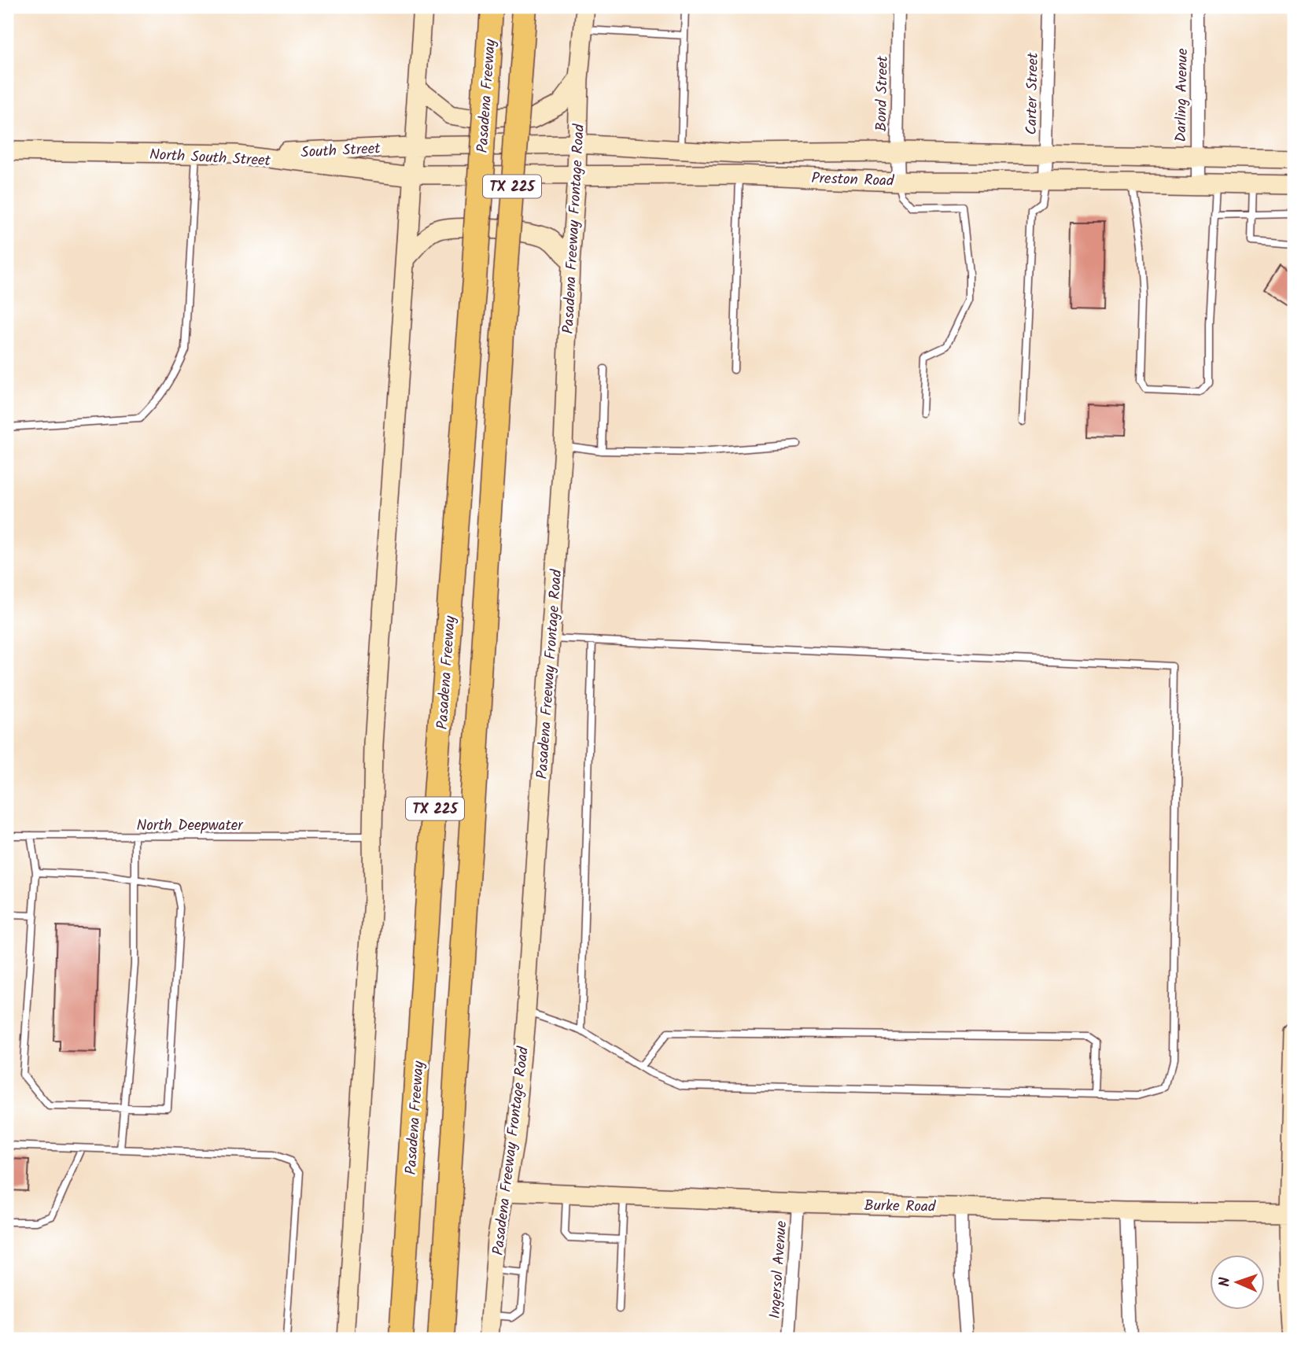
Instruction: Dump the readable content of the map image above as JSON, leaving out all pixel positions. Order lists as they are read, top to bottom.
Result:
{
  "streets": {
    "highway": ["Pasadena Freeway", "TX 225"],
    "main road": [
      "South Street",
      "North South Street",
      "Preston Road",
      "Pasadena Freeway Frontage Road",
      "Burke Road"
    ],
    "street": [
      "Bond Street",
      "Carter Street",
      "Darling Avenue",
      "Ingersol Avenue"
    ],
    "lane": ["North Deepwater"]
  },
  "crossings": [
    ["Bond Street", "Preston Road"],
    ["Carter Street", "Preston Road"],
    ["Darling Avenue", "Preston Road"],
    ["South Street", "North South Street"],
    ["South Street", "Preston Road"],
    ["North South Street", "Preston Road"],
    ["Preston Road", "Pasadena Freeway Frontage Road"],
    ["Pasadena Freeway Frontage Road", "Burke Road"],
    ["Burke Road", "Ingersol Avenue"]
  ],
  "north": "left"
}
